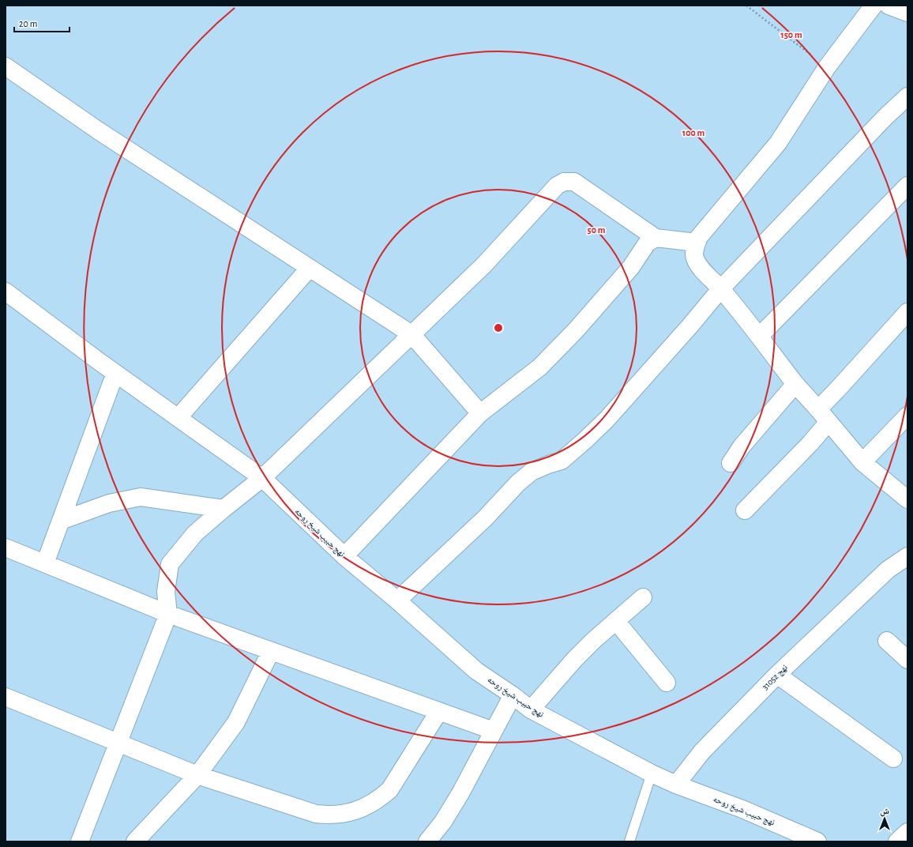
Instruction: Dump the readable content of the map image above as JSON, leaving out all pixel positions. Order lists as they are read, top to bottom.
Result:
{
  "streets": {
    "street": ["نهج حبيب شيخ روحه", "نهج 31052"]
  },
  "crossings": [
    ["نهج حبيب شيخ روحه", "نهج 31052"]
  ],
  "scale_bar": "20 m",
  "north": "top",
  "rings": ["150 m", "100 m", "50 m"]
}
